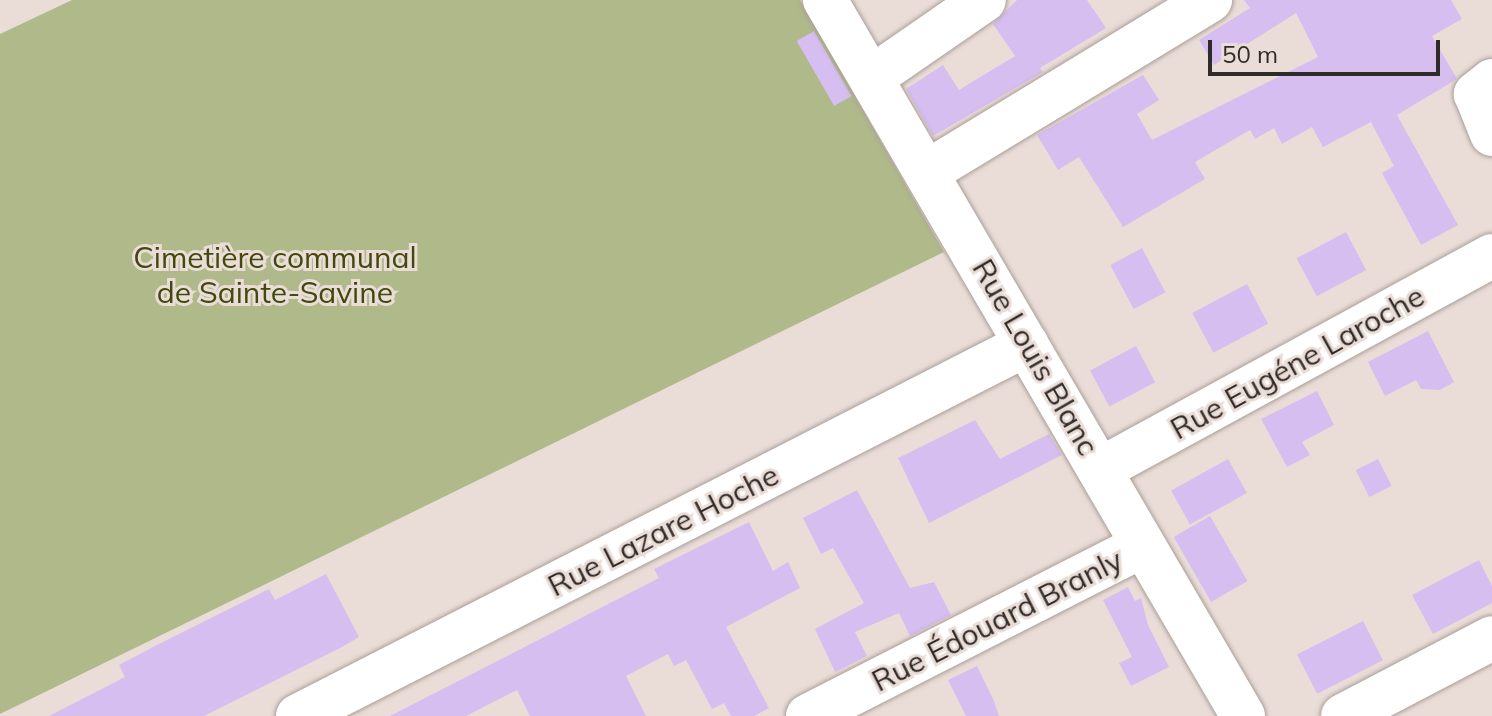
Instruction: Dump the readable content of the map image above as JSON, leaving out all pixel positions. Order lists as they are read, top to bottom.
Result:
{
  "streets": {
    "street": [
      "Rue Louis Blanc",
      "Rue Eugéne Laroche",
      "Rue Lazare Hoche",
      "Rue Édouard Branly"
    ]
  },
  "crossings": [
    ["Rue Louis Blanc", "Rue Eugéne Laroche"],
    ["Rue Louis Blanc", "Rue Lazare Hoche"],
    ["Rue Louis Blanc", "Rue Édouard Branly"]
  ],
  "parks": ["Cimetière communal de Sainte-Savine"],
  "scale_bar": "50 m"
}
